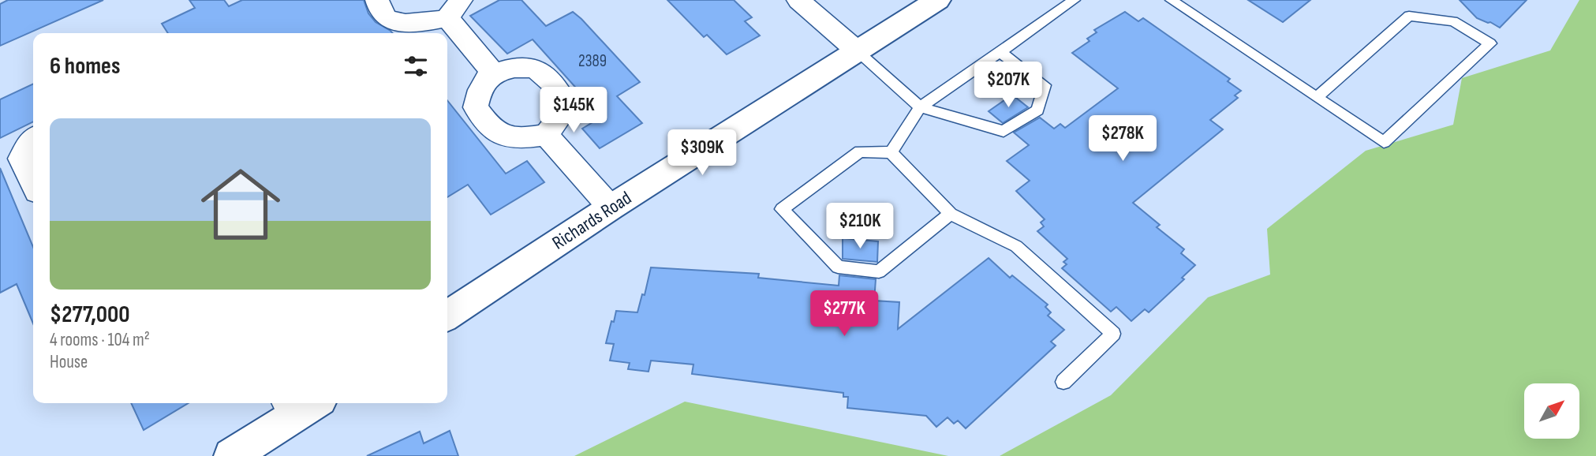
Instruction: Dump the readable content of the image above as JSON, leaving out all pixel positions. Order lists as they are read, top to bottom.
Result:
{
  "streets": {
    "main road": ["Richards Road"]
  },
  "house_numbers": ["2389"],
  "north": "top right",
  "page": {
    "heading": "6 homes",
    "price": [
      "$207K",
      "$145K",
      "$278K",
      "$309K",
      "$210K",
      "$277K"
    ],
    "list": [
      {
        "name": "$277,000",
        "note": "4 rooms · 104 m² · House"
      }
    ]
  }
}
